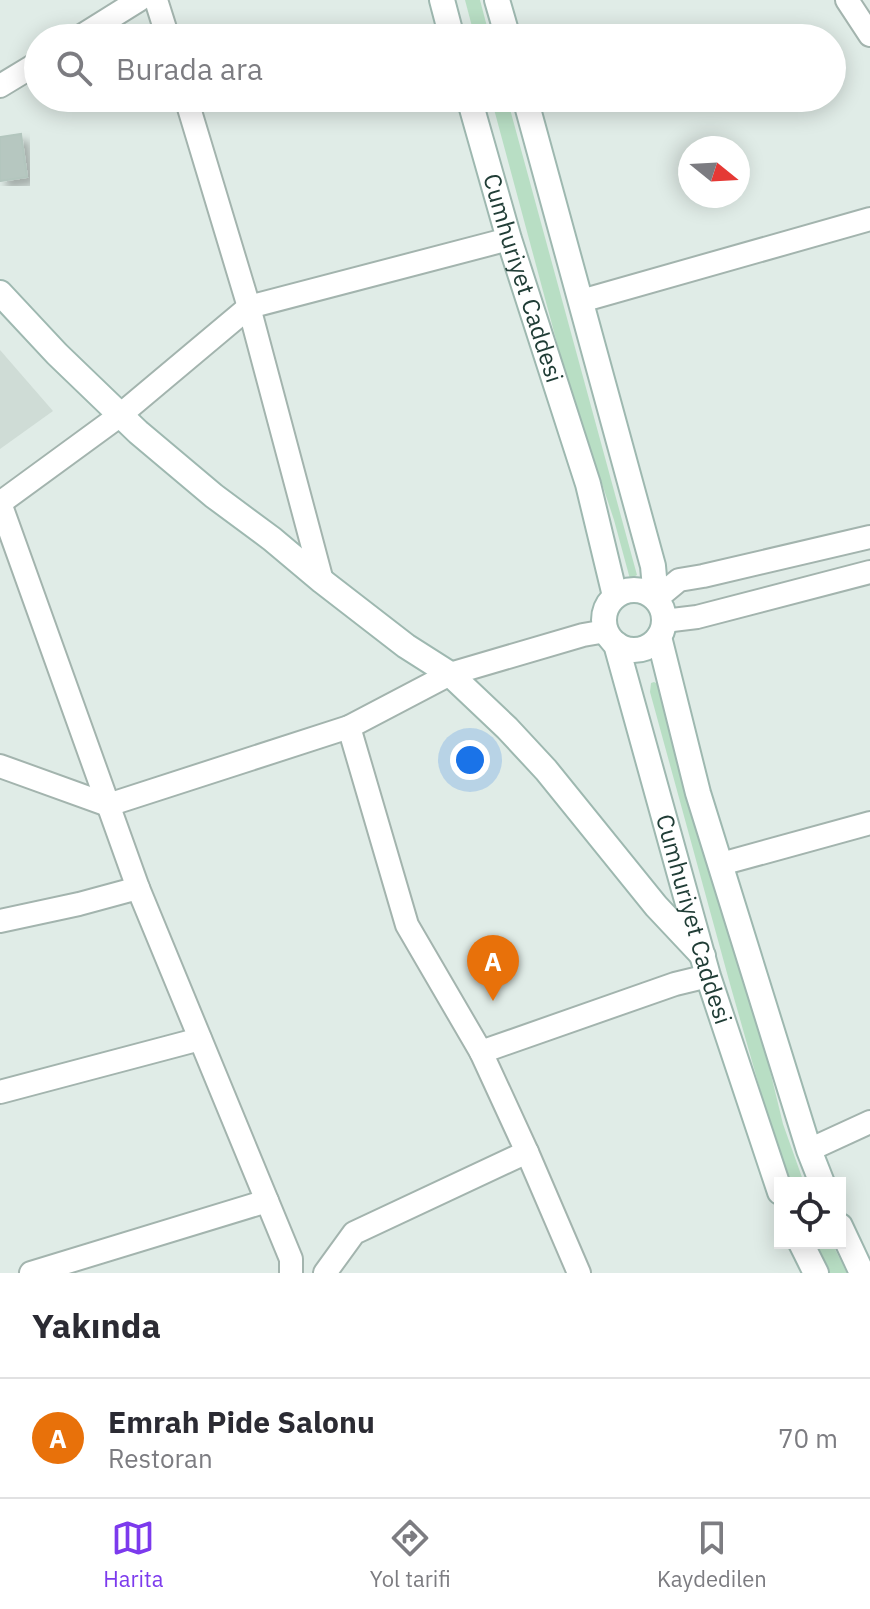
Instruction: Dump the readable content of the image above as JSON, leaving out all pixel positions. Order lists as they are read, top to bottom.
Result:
{
  "streets": {
    "main road": ["Cumhuriyet Caddesi"]
  },
  "north": "right",
  "page": {
    "search": "Burada ara",
    "pins": "A",
    "heading": "Yakında",
    "list": [
      {
        "mark": "A",
        "name": "Emrah Pide Salonu",
        "note": "Restoran",
        "value": "70 m"
      }
    ],
    "nav": ["Harita", "Yol tarifi", "Kaydedilen"]
  }
}
